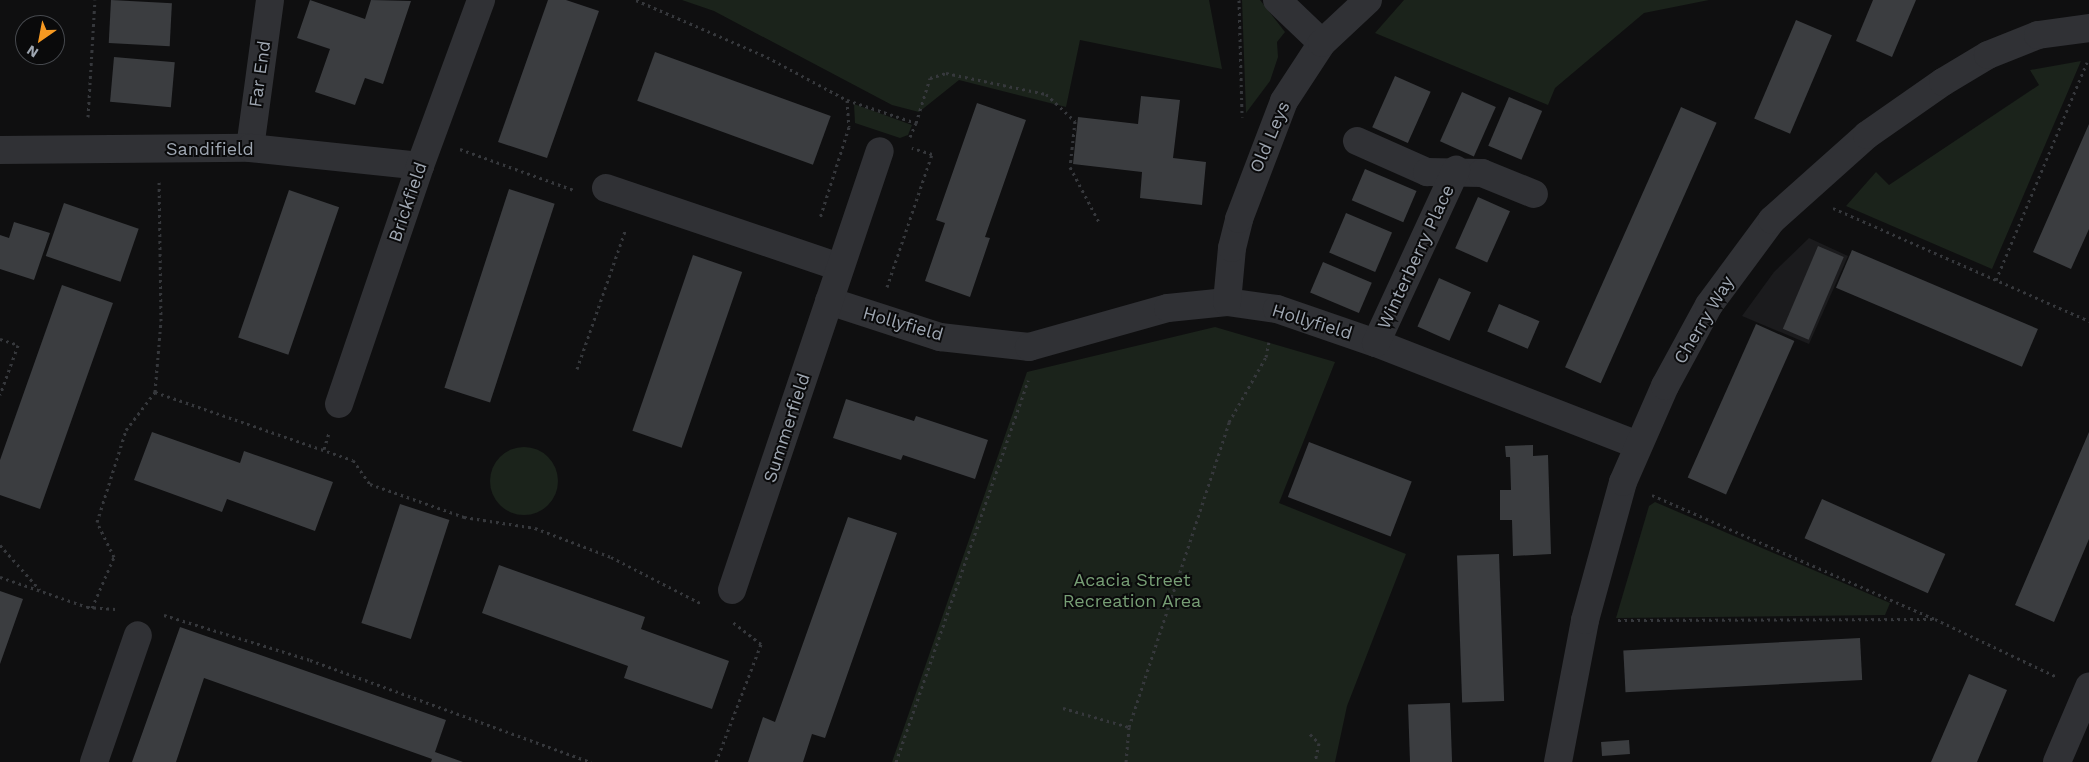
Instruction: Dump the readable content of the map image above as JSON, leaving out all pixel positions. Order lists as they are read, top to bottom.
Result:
{
  "streets": {
    "street": [
      "Far End",
      "Old Leys",
      "Sandifield",
      "Brickfield",
      "Winterberry Place",
      "Cherry Way",
      "Hollyfield",
      "Summerfield"
    ]
  },
  "crossings": [
    ["Far End", "Sandifield"],
    ["Old Leys", "Hollyfield"],
    ["Sandifield", "Brickfield"],
    ["Winterberry Place", "Hollyfield"],
    ["Cherry Way", "Hollyfield"],
    ["Hollyfield", "Summerfield"]
  ],
  "parks": ["Acacia Street Recreation Area"],
  "north": "bottom left"
}
